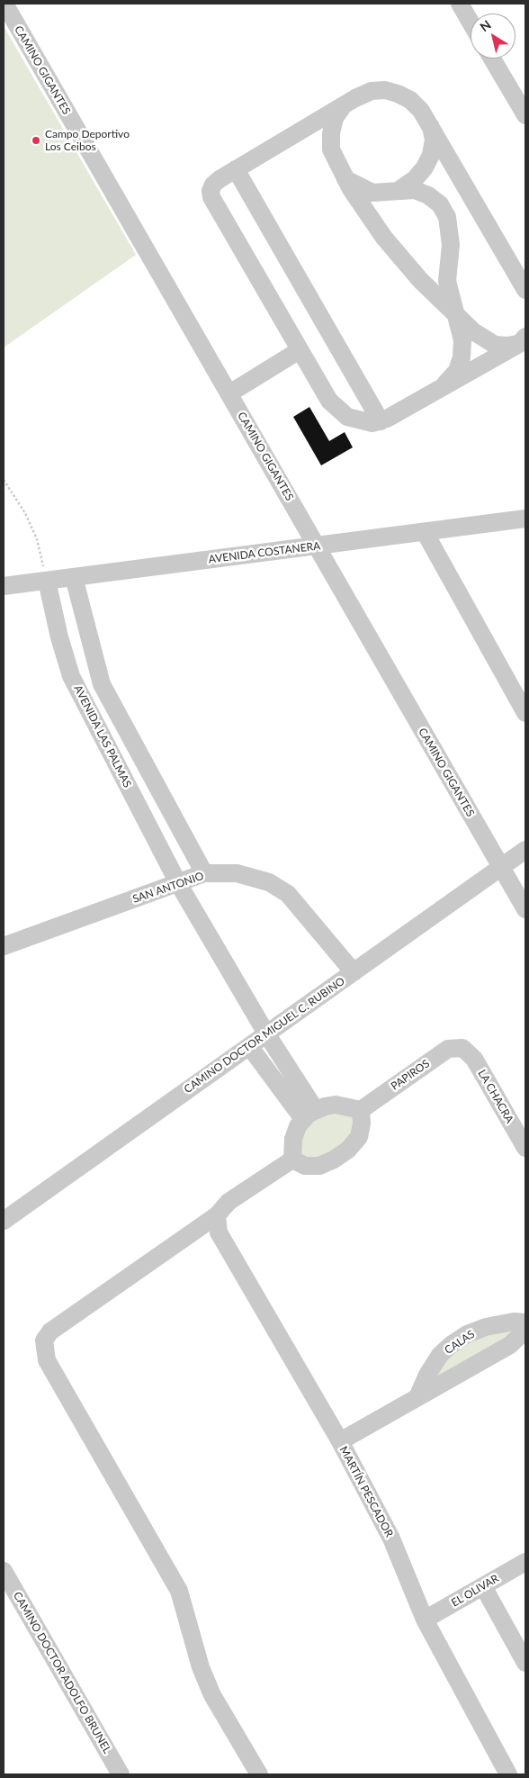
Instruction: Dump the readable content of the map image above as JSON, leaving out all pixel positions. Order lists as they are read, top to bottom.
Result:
{
  "streets": {
    "street": [
      "CAMINO GIGANTES",
      "AVENIDA COSTANERA",
      "AVENIDA LAS PALMAS",
      "SAN ANTONIO",
      "CAMINO DOCTOR MIGUEL C. RUBINO",
      "PAPIROS",
      "LA CHACRA",
      "CALAS",
      "MARTÍN PESCADOR",
      "EL OLIVAR",
      "CAMINO DOCTOR ADOLFO BRUNEL"
    ]
  },
  "crossings": [
    ["CAMINO GIGANTES", "AVENIDA COSTANERA"],
    ["CAMINO GIGANTES", "CAMINO DOCTOR MIGUEL C. RUBINO"],
    ["AVENIDA COSTANERA", "AVENIDA LAS PALMAS"],
    ["AVENIDA LAS PALMAS", "SAN ANTONIO"],
    ["AVENIDA LAS PALMAS", "CAMINO DOCTOR MIGUEL C. RUBINO"],
    ["SAN ANTONIO", "CAMINO DOCTOR MIGUEL C. RUBINO"],
    ["PAPIROS", "LA CHACRA"],
    ["MARTÍN PESCADOR", "EL OLIVAR"]
  ],
  "places": ["Campo Deportivo Los Ceibos"],
  "north": "top left"
}
